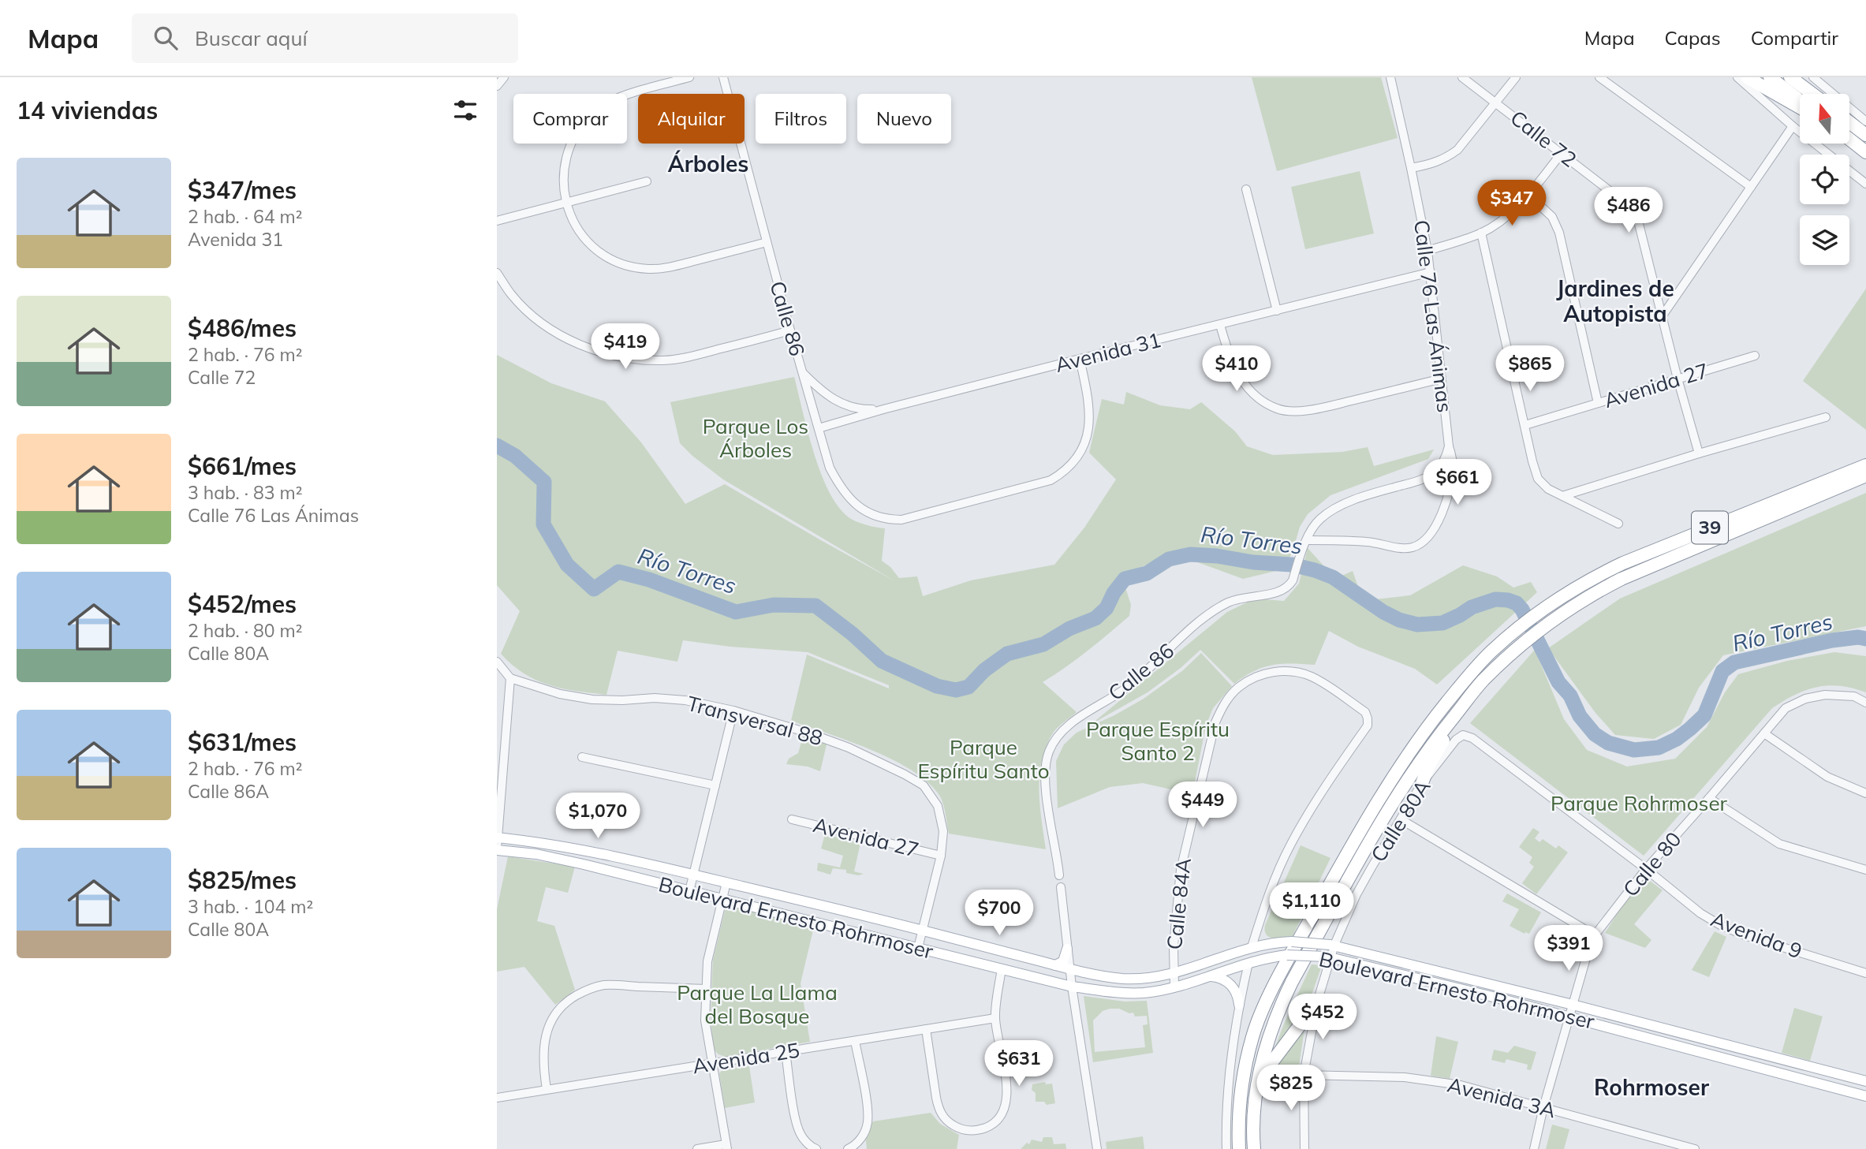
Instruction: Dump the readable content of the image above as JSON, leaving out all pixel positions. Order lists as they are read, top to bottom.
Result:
{
  "streets": {
    "highway": ["39"],
    "main road": ["Boulevard Ernesto Rohrmoser"],
    "street": [
      "Calle 72",
      "Calle 76 Las Ánimas",
      "Calle 86",
      "Avenida 31",
      "Avenida 27",
      "Transversal 88",
      "Calle 80A",
      "Calle 80",
      "Calle 84A",
      "Avenida 9",
      "Avenida 25",
      "Avenida 3A"
    ]
  },
  "crossings": [
    ["Calle 72", "Avenida 27"],
    ["Calle 76 Las Ánimas", "Calle 86"],
    ["Calle 76 Las Ánimas", "Avenida 31"],
    ["Calle 86", "Avenida 31"],
    ["Avenida 27", "Transversal 88"],
    ["Calle 80A", "Boulevard Ernesto Rohrmoser"],
    ["Calle 80A", "Avenida 9"],
    ["Calle 80A", "Avenida 3A"],
    ["Calle 80", "Boulevard Ernesto Rohrmoser"],
    ["Calle 80", "Avenida 9"],
    ["Calle 80", "Avenida 3A"],
    ["Calle 84A", "Boulevard Ernesto Rohrmoser"]
  ],
  "districts": ["Árboles", "Jardines de Autopista", "Rohrmoser"],
  "water": ["Río Torres"],
  "parks": [
    "Parque Los Árboles",
    "Parque Espíritu Santo 2",
    "Parque Espíritu Santo",
    "Parque Rohrmoser",
    "Parque La Llama del Bosque"
  ],
  "north": "top",
  "page": {
    "header": "Mapa",
    "search": "Buscar aquí",
    "nav": ["Mapa", "Capas", "Compartir"],
    "heading": "14 viviendas",
    "chip": [
      "Comprar",
      "Alquilar",
      "Filtros",
      "Nuevo"
    ],
    "list": [
      {
        "name": "$347/mes",
        "note": "2 hab. · 64 m² · Avenida 31"
      },
      {
        "name": "$486/mes",
        "note": "2 hab. · 76 m² · Calle 72"
      },
      {
        "name": "$661/mes",
        "note": "3 hab. · 83 m² · Calle 76 Las Ánimas"
      },
      {
        "name": "$452/mes",
        "note": "2 hab. · 80 m² · Calle 80A"
      },
      {
        "name": "$631/mes",
        "note": "2 hab. · 76 m² · Calle 86A"
      },
      {
        "name": "$825/mes",
        "note": "3 hab. · 104 m² · Calle 80A"
      }
    ],
    "price": [
      "$347",
      "$486",
      "$419",
      "$410",
      "$865",
      "$661",
      "$449",
      "$1,070",
      "$1,110",
      "$700",
      "$391",
      "$452",
      "$631",
      "$825"
    ]
  }
}
